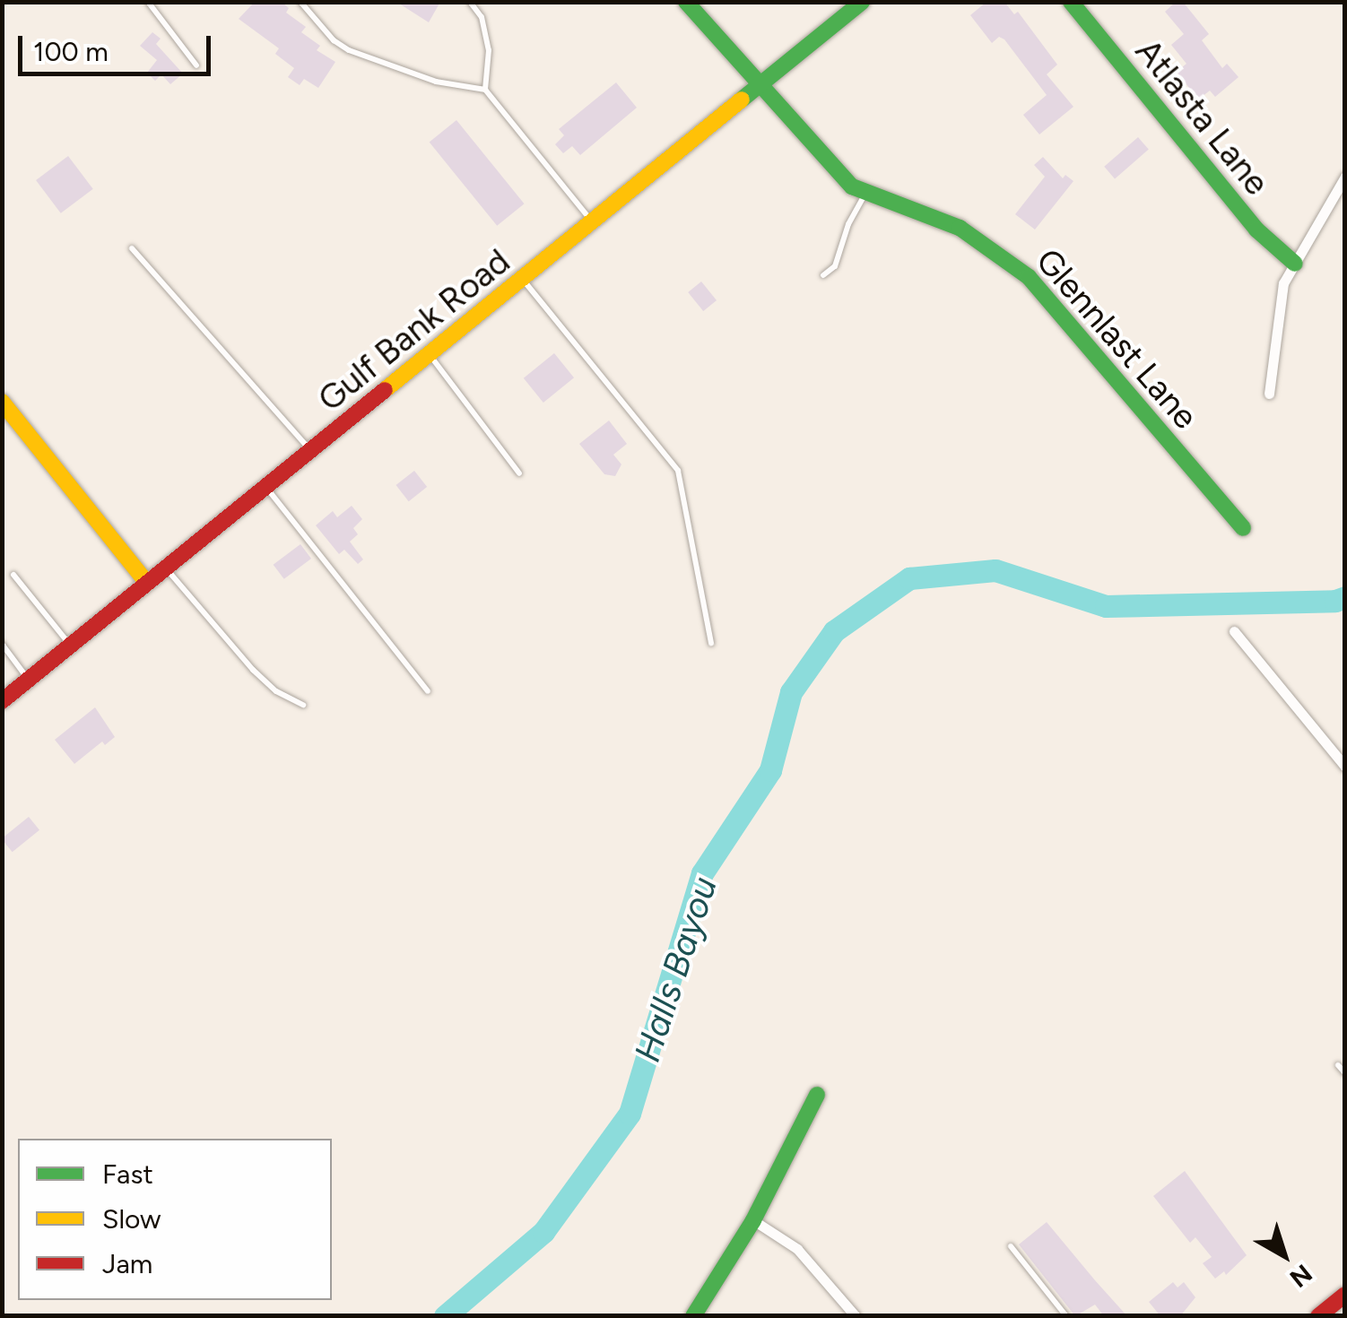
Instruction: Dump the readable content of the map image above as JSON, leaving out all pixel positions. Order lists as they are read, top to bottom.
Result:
{
  "streets": {
    "street": ["Atlasta Lane", "Gulf Bank Road", "Glennlast Lane"]
  },
  "crossings": [
    ["Gulf Bank Road", "Glennlast Lane"]
  ],
  "water": ["Halls Bayou"],
  "legend": ["Fast", "Slow", "Jam"],
  "scale_bar": "100 m",
  "north": "bottom right"
}
